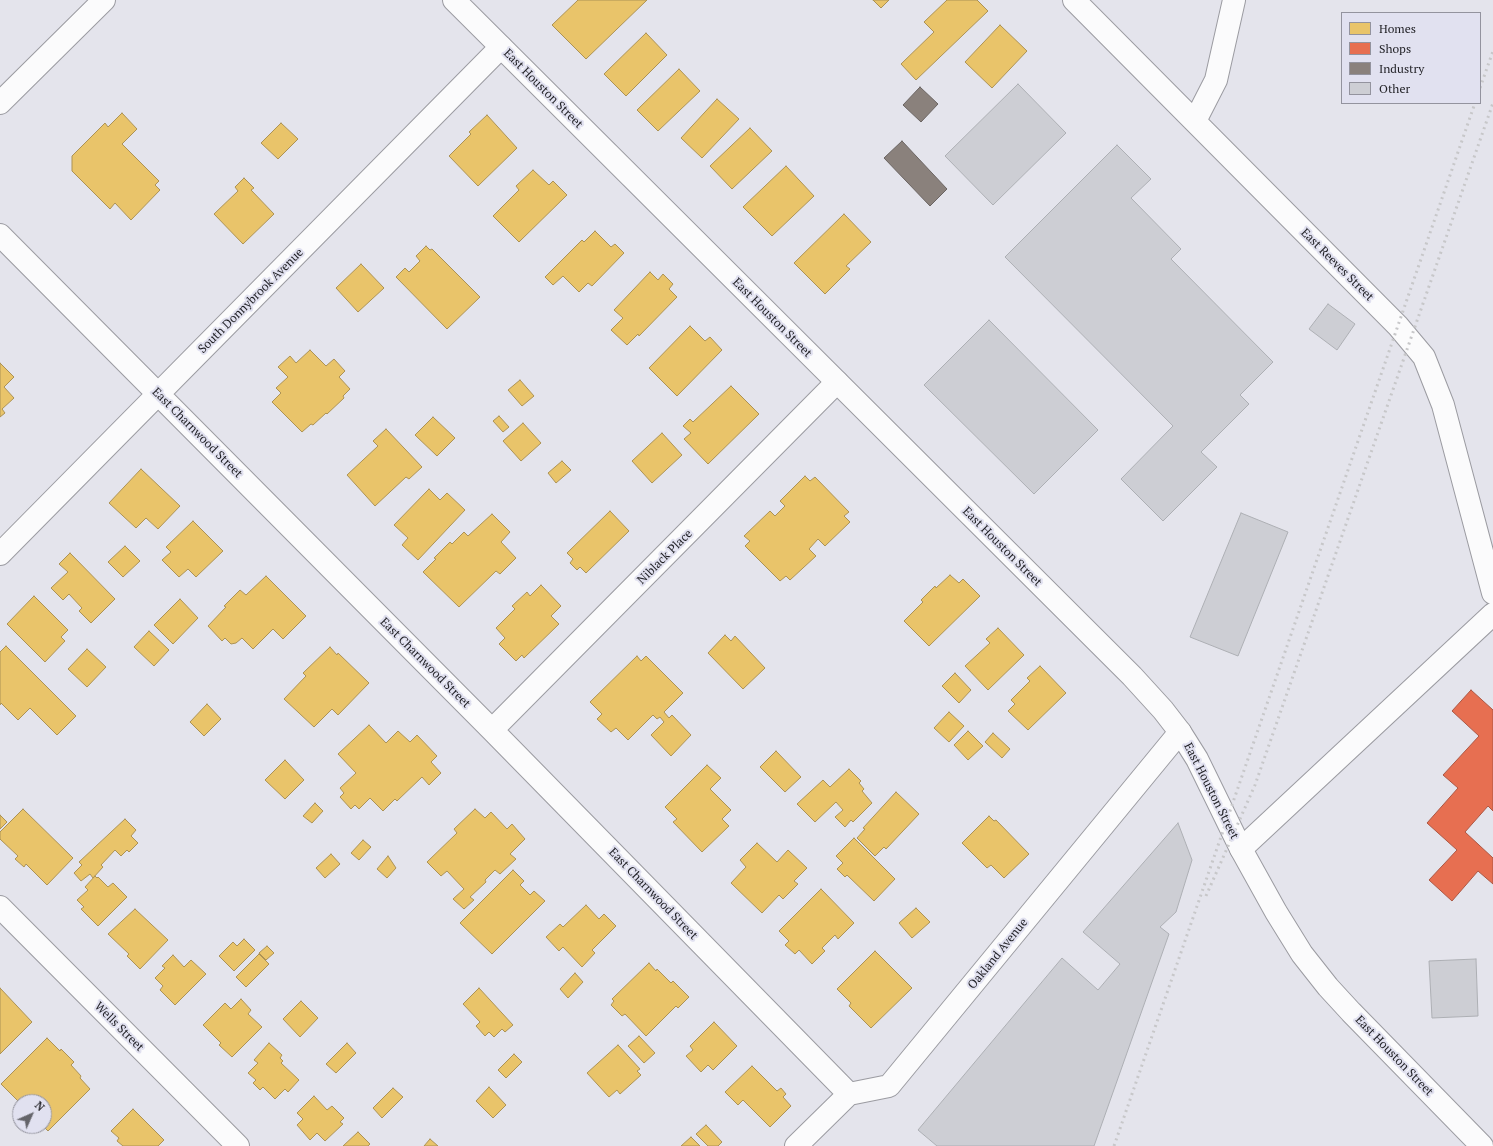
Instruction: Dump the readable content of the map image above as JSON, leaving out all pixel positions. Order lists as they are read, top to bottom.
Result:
{
  "streets": {
    "street": [
      "East Houston Street",
      "East Reeves Street",
      "South Donnybrook Avenue",
      "East Charnwood Street",
      "Niblack Place",
      "Oakland Avenue",
      "Wells Street"
    ]
  },
  "crossings": [
    ["East Houston Street", "South Donnybrook Avenue"],
    ["East Houston Street", "Niblack Place"],
    ["East Houston Street", "Oakland Avenue"],
    ["South Donnybrook Avenue", "East Charnwood Street"],
    ["East Charnwood Street", "Niblack Place"],
    ["East Charnwood Street", "Oakland Avenue"]
  ],
  "legend": [
    "Homes",
    "Shops",
    "Industry",
    "Other"
  ],
  "north": "top right"
}
